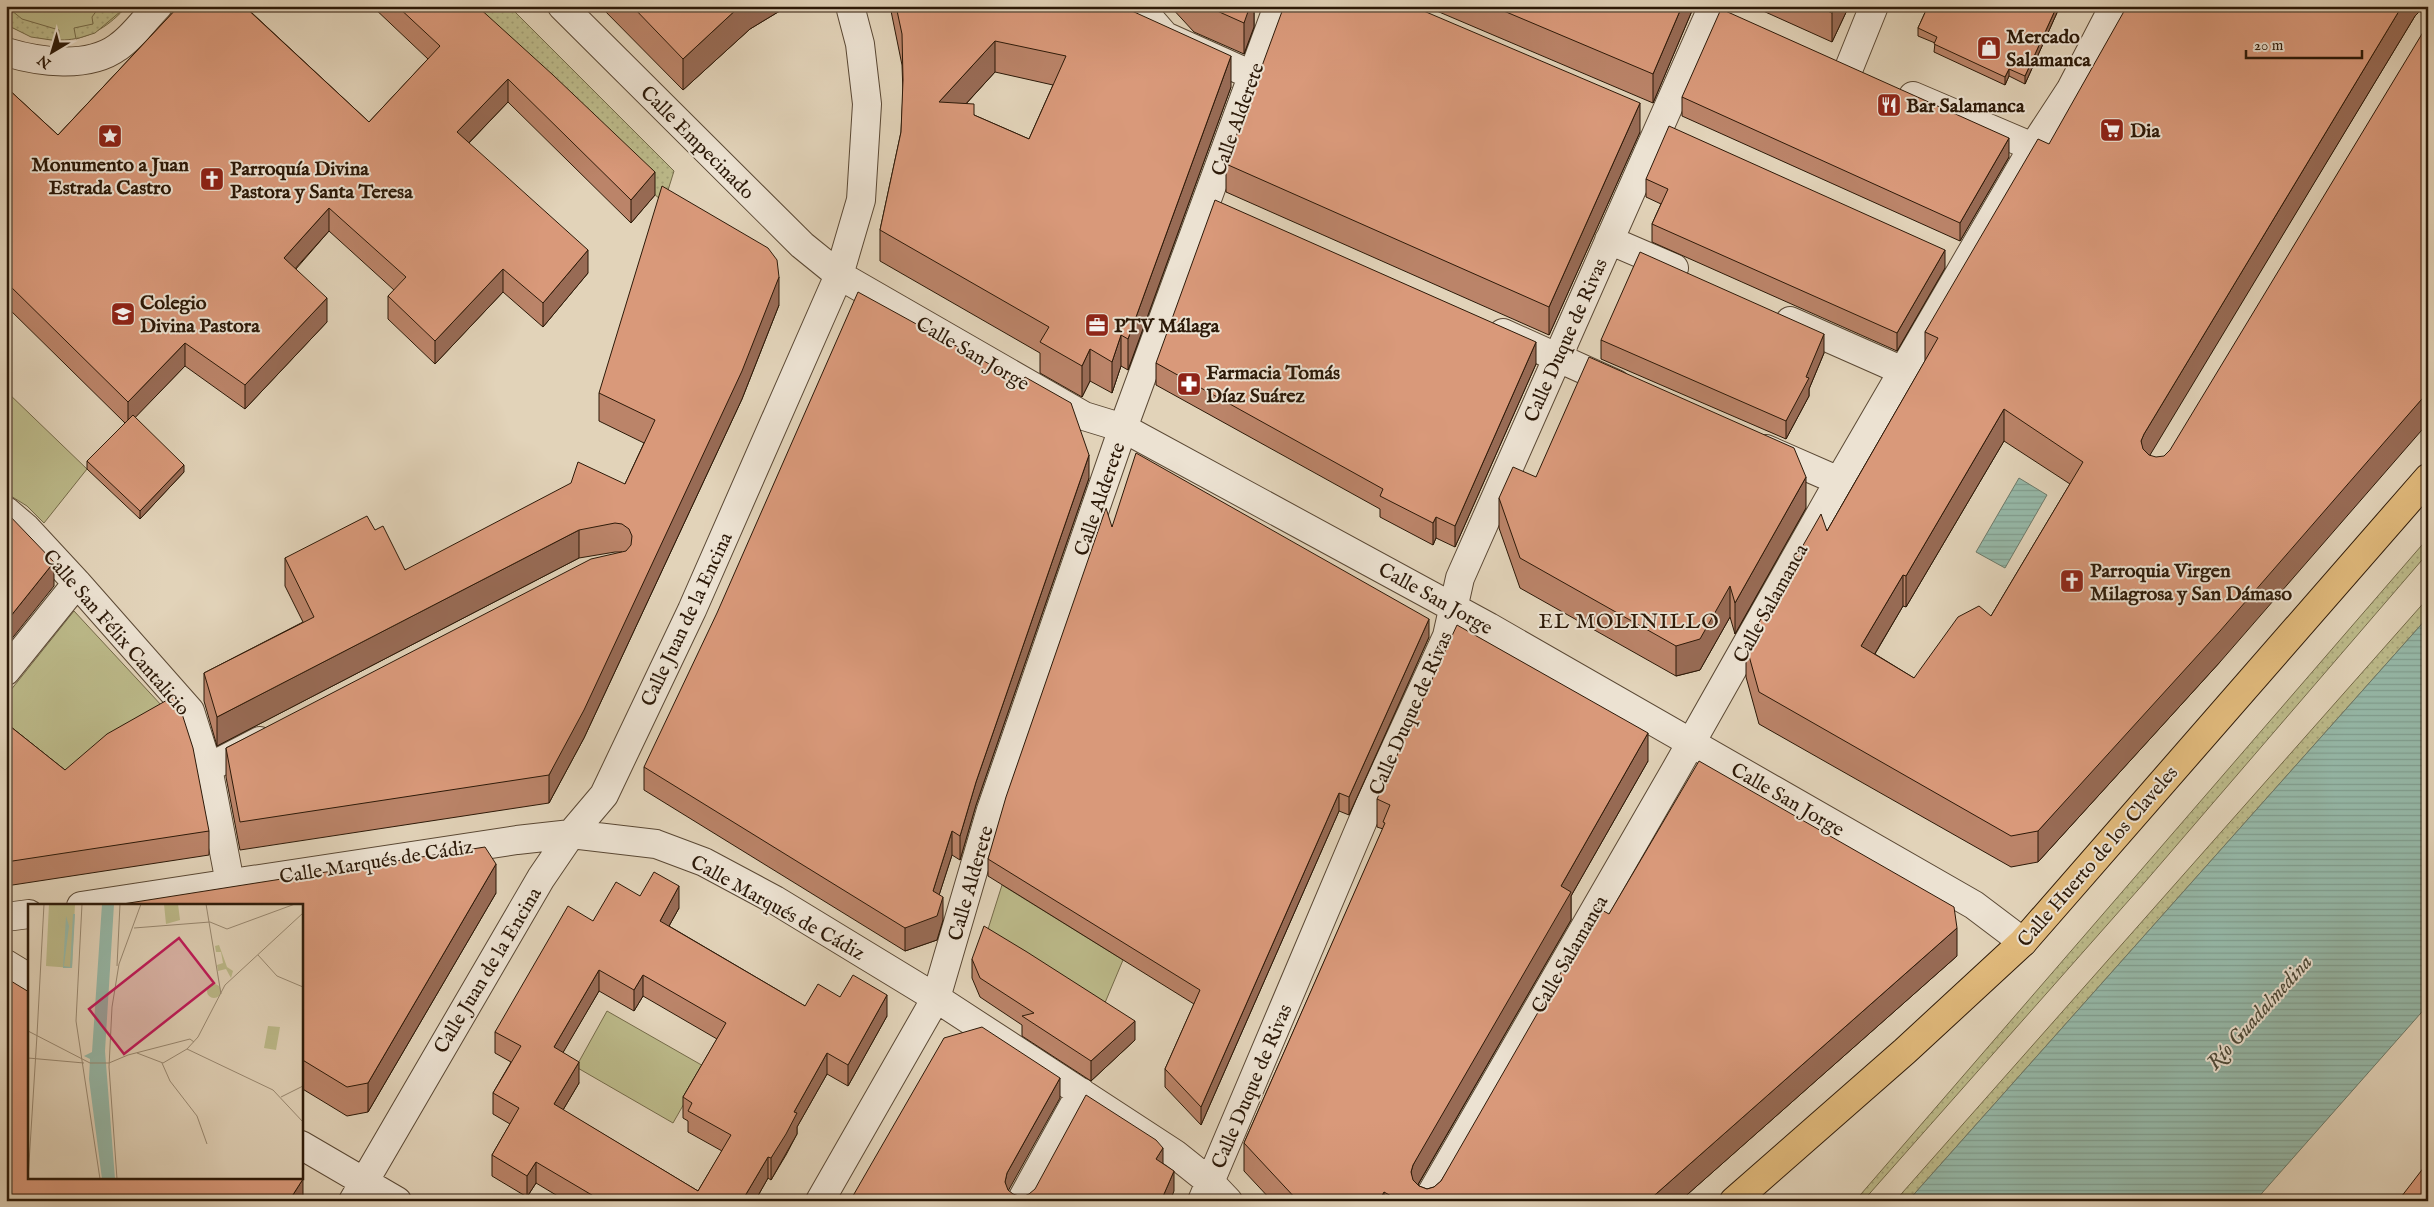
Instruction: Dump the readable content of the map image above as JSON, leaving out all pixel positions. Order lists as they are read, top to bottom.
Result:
{
  "streets": {
    "main road": ["Calle Huerto de los Claveles"],
    "street": [
      "Calle Alderete",
      "Calle Empecinado",
      "Calle Duque de Rivas",
      "Calle San Jorge",
      "Calle Salamanca",
      "Calle Juan de la Encina",
      "Calle San Félix Cantalicio",
      "Calle Marqués de Cádiz"
    ]
  },
  "crossings": [
    ["Calle Alderete", "Calle San Jorge"],
    ["Calle Alderete", "Calle Marqués de Cádiz"],
    ["Calle Empecinado", "Calle San Jorge"],
    ["Calle Empecinado", "Calle Juan de la Encina"],
    ["Calle Duque de Rivas", "Calle San Jorge"],
    ["Calle Duque de Rivas", "Calle Marqués de Cádiz"],
    ["Calle San Jorge", "Calle Salamanca"],
    ["Calle San Jorge", "Calle Juan de la Encina"],
    ["Calle San Jorge", "Calle Huerto de los Claveles"],
    ["Calle Juan de la Encina", "Calle Marqués de Cádiz"],
    ["Calle San Félix Cantalicio", "Calle Marqués de Cádiz"]
  ],
  "districts": ["EL MOLINILLO"],
  "water": ["Río Guadalmedina"],
  "places": {
    "shop": ["Mercado Salamanca"],
    "restaurant": ["Bar Salamanca"],
    "supermarket": ["Dia"],
    "place": ["Monumento a Juan Estrada Castro"],
    "church": ["Parroquía Divina Pastora y Santa Teresa", "Parroquia Virgen Milagrosa y San Dámaso"],
    "school or university": ["Colegio Divina Pastora"],
    "office": ["PTV Málaga"],
    "pharmacy": ["Farmacia Tomás Díaz Suárez"]
  },
  "scale_bar": "20 m",
  "north": "bottom left"
}
